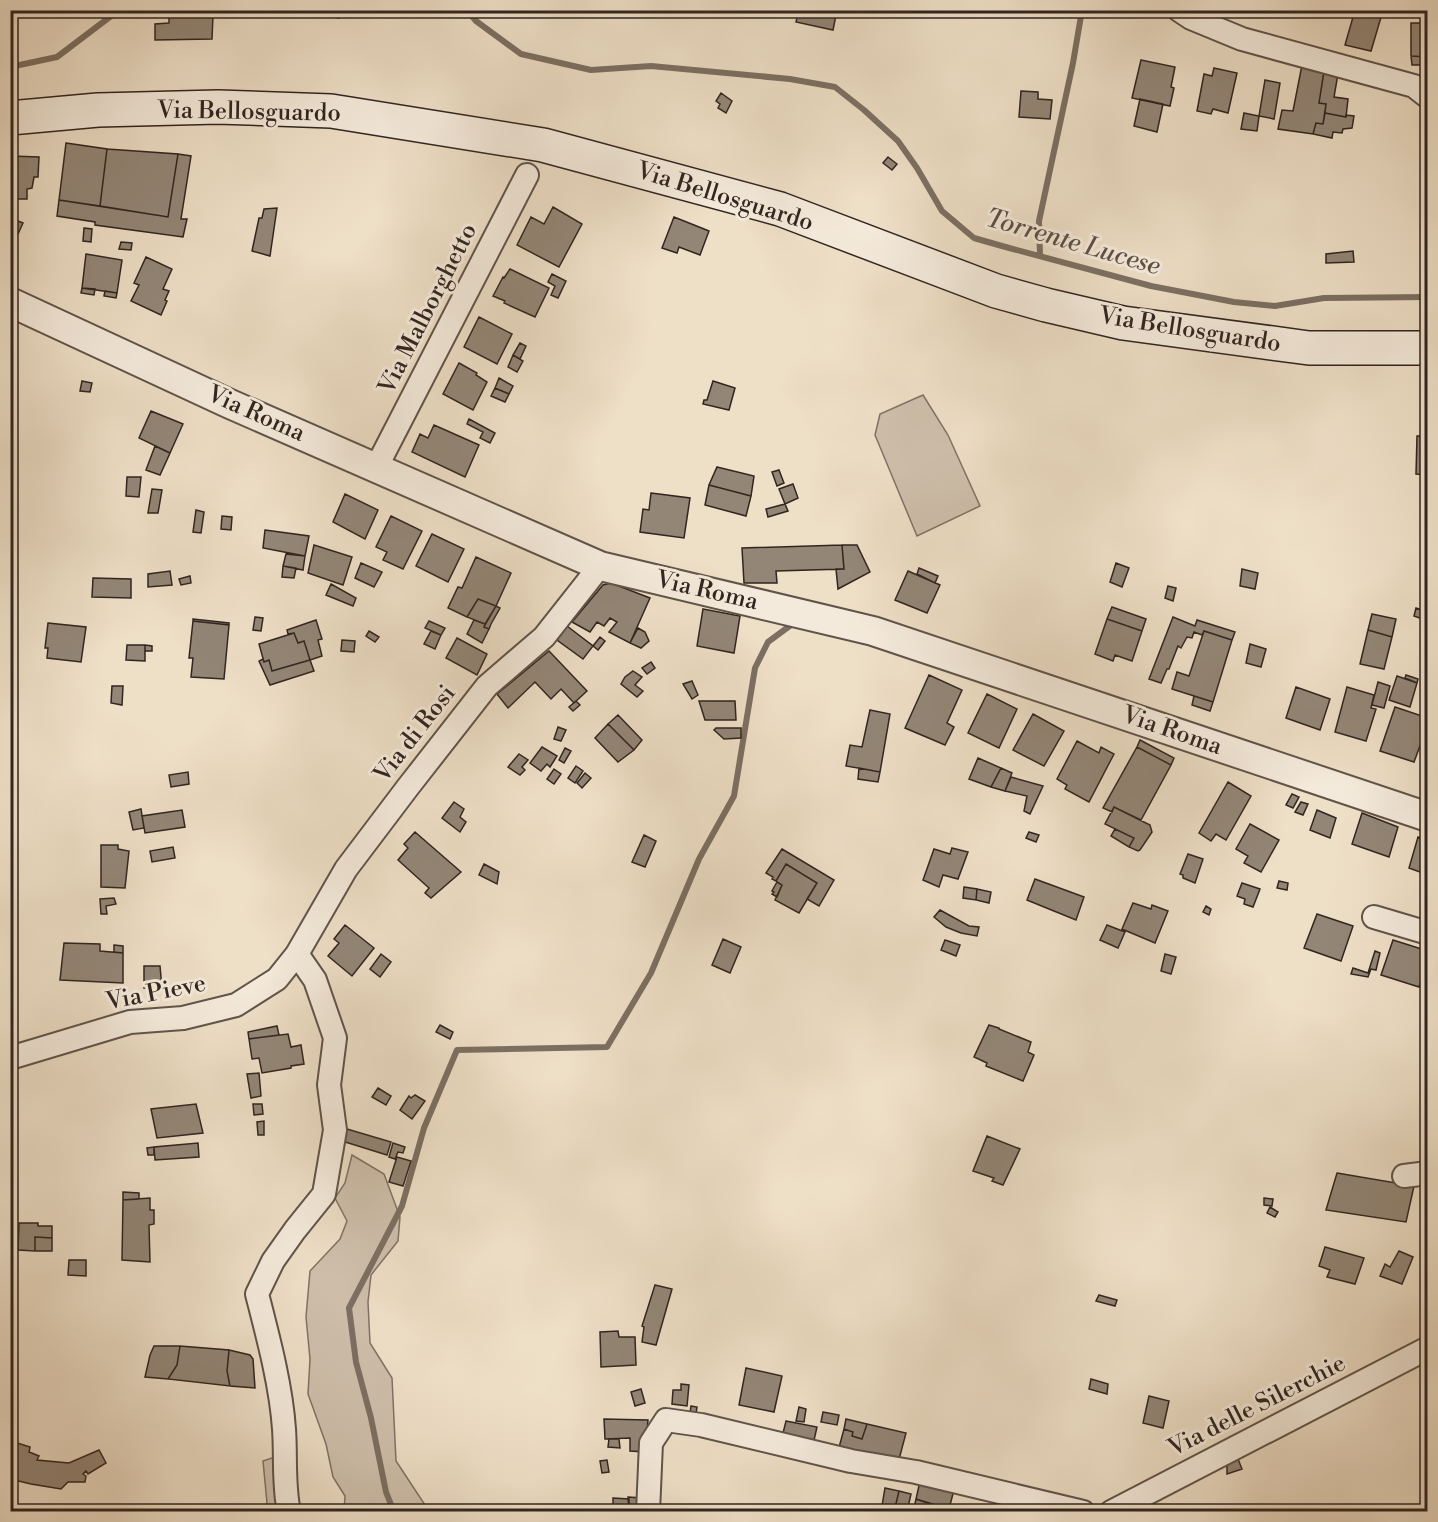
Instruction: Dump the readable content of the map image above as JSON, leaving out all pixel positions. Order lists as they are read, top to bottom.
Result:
{
  "streets": {
    "main road": ["Via Bellosguardo"],
    "street": [
      "Via Malborghetto",
      "Via Roma",
      "Via di Rosi",
      "Via Pieve",
      "Via delle Silerchie"
    ]
  },
  "crossings": [
    ["Via Malborghetto", "Via Roma"],
    ["Via Roma", "Via di Rosi"],
    ["Via di Rosi", "Via Pieve"]
  ],
  "water": ["Torrente Lucese"]
}
